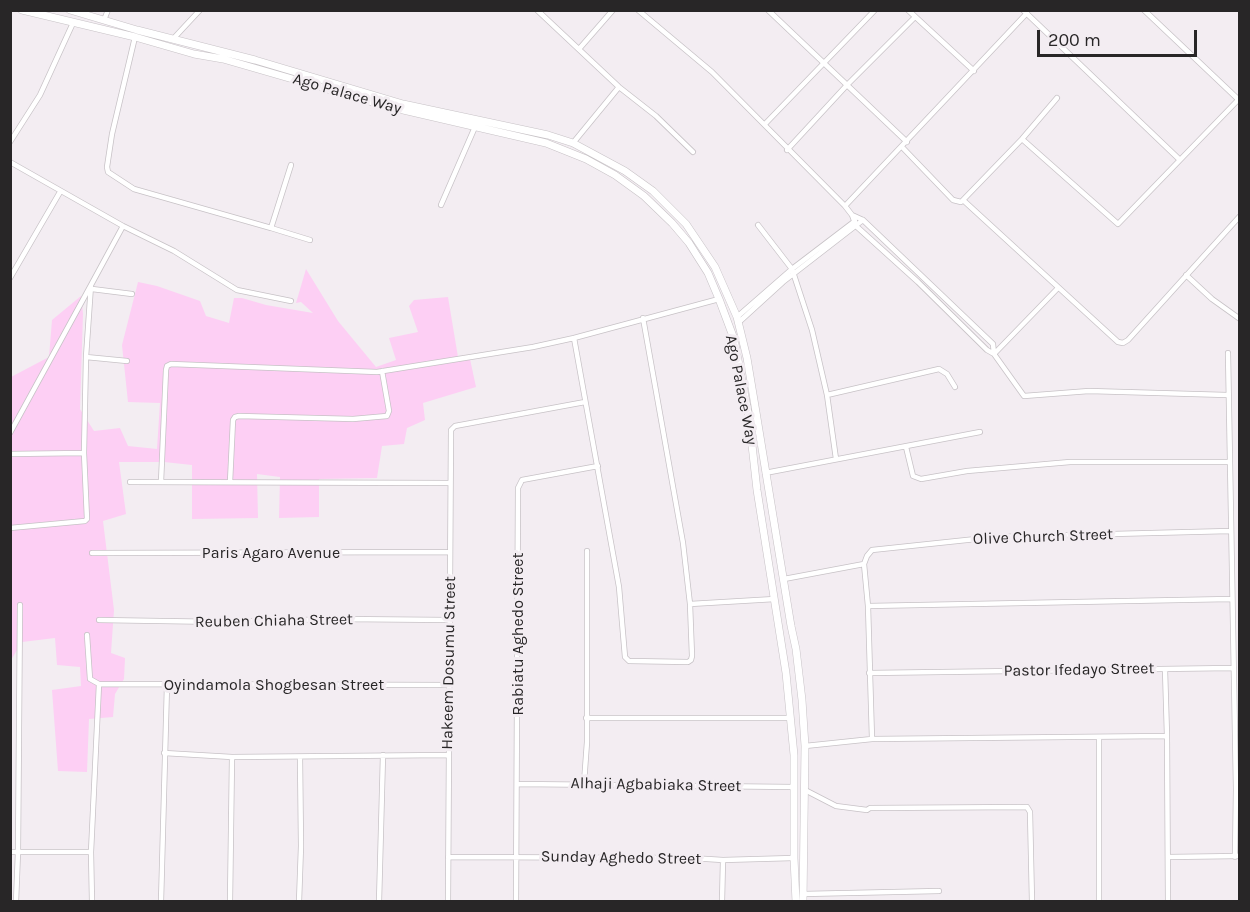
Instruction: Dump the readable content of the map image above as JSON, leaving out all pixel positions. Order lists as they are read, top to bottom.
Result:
{
  "streets": {
    "main road": ["Ago Palace Way"],
    "street": [
      "Olive Church Street",
      "Paris Agaro Avenue",
      "Reuben Chiaha Street",
      "Rabiatu Aghedo Street",
      "Hakeem Dosumu Street",
      "Pastor Ifedayo Street",
      "Oyindamola Shogbesan Street",
      "Alhaji Agbabiaka Street",
      "Sunday Aghedo Street"
    ]
  },
  "crossings": [
    ["Ago Palace Way", "Alhaji Agbabiaka Street"],
    ["Ago Palace Way", "Sunday Aghedo Street"],
    ["Paris Agaro Avenue", "Hakeem Dosumu Street"],
    ["Reuben Chiaha Street", "Hakeem Dosumu Street"],
    ["Rabiatu Aghedo Street", "Alhaji Agbabiaka Street"],
    ["Rabiatu Aghedo Street", "Sunday Aghedo Street"],
    ["Hakeem Dosumu Street", "Oyindamola Shogbesan Street"],
    ["Hakeem Dosumu Street", "Sunday Aghedo Street"]
  ],
  "scale_bar": "200 m"
}
